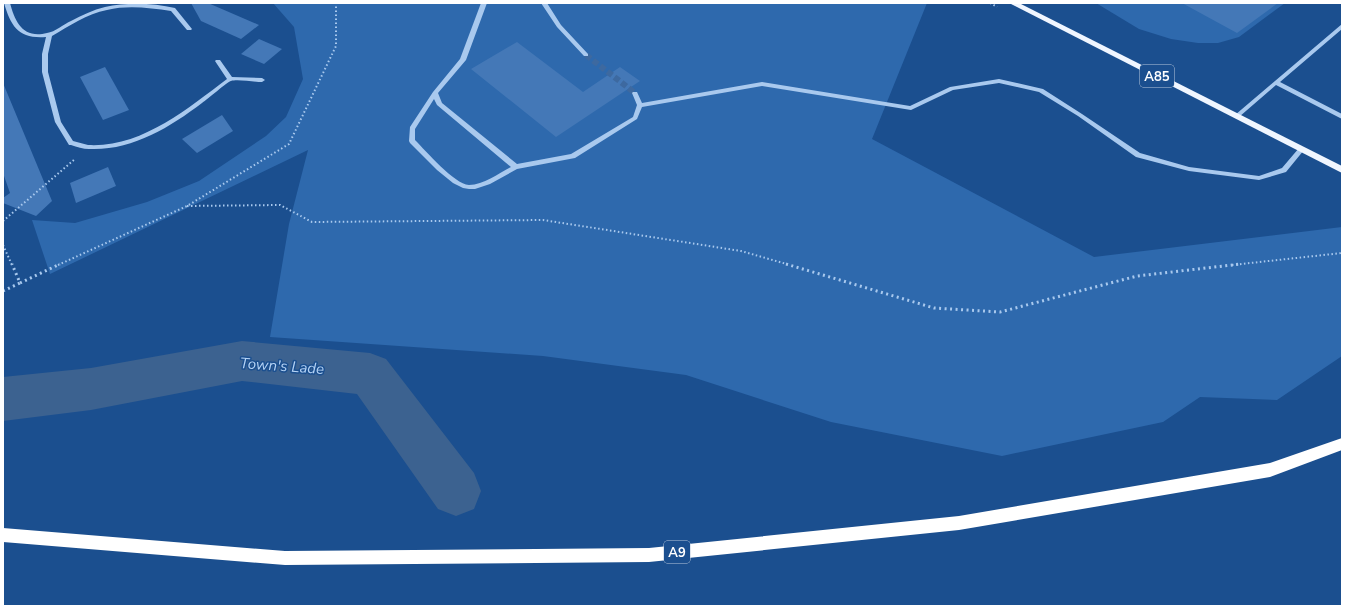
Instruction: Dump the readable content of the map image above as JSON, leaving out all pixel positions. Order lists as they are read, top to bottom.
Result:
{
  "streets": {
    "highway": ["A9"],
    "main road": ["A85"]
  },
  "water": ["Town's Lade"]
}
